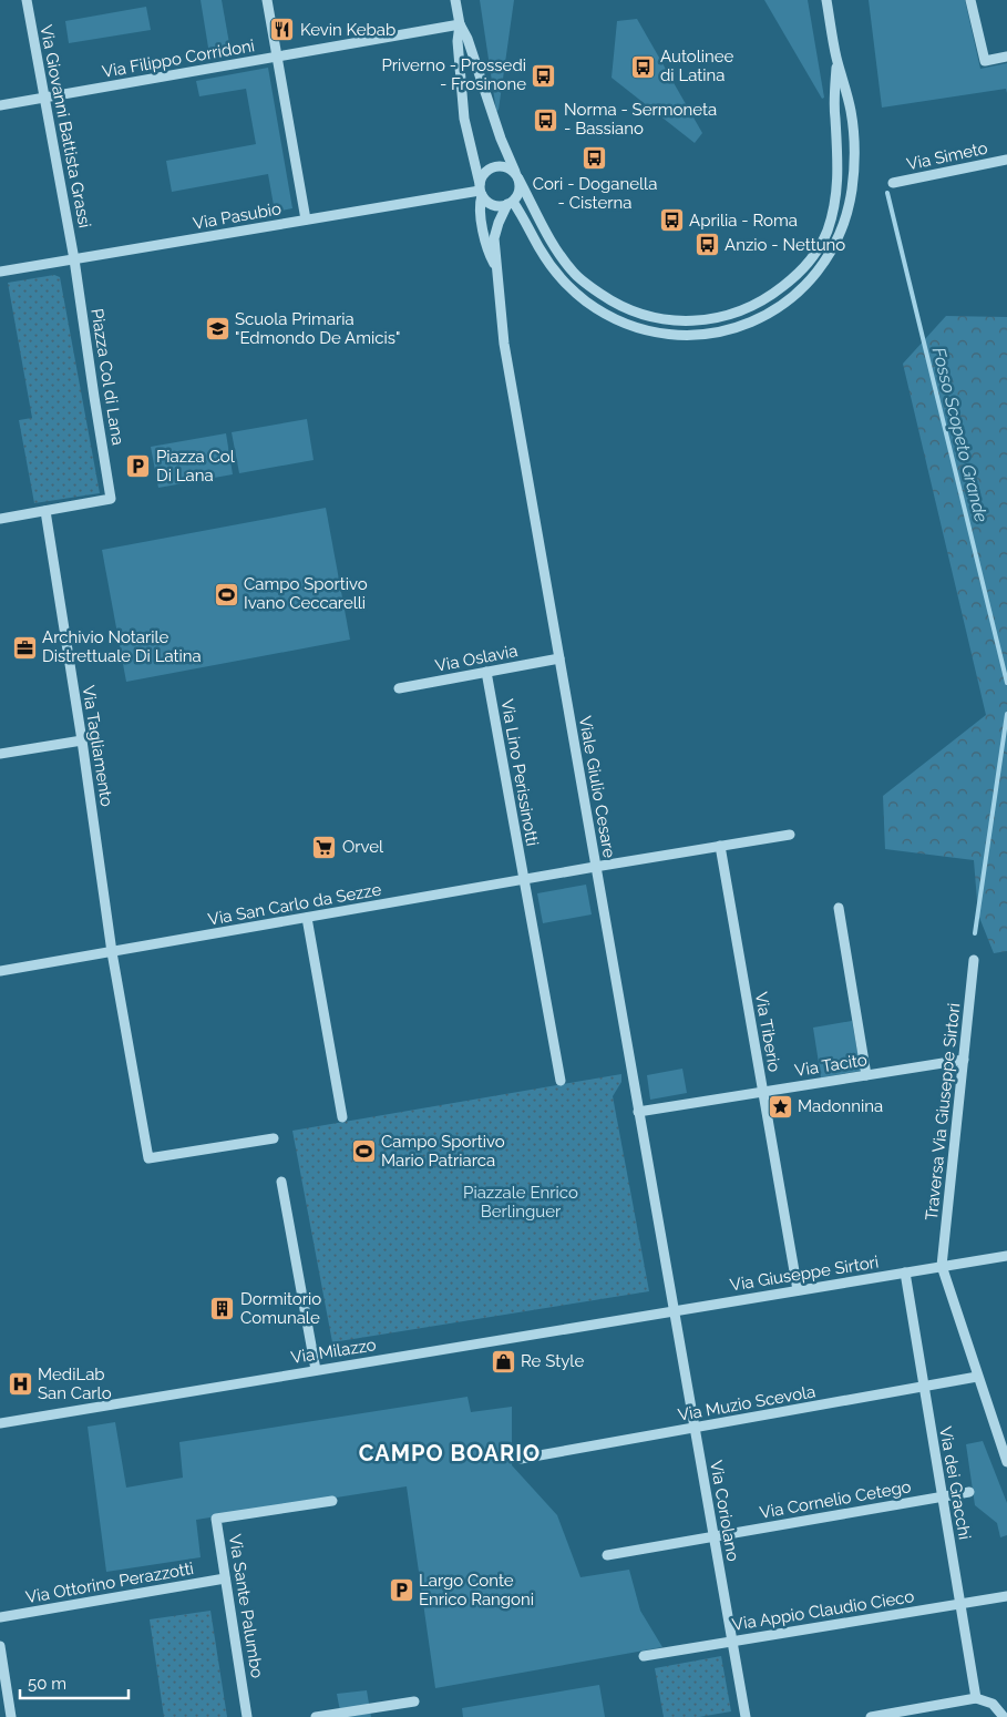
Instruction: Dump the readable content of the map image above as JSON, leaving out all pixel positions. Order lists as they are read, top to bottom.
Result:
{
  "streets": {
    "street": [
      "Via Filippo Corridoni",
      "Via Giovanni Battista Grassi",
      "Via Simeto",
      "Via Pasubio",
      "Piazza Col di Lana",
      "Via Oslavia",
      "Via Tagliamento",
      "Via Lino Perissinotti",
      "Viale Giulio Cesare",
      "Via San Carlo da Sezze",
      "Via Tiberio",
      "Via Tacito",
      "Traversa Via Giuseppe Sirtori",
      "Via Giuseppe Sirtori",
      "Via Milazzo",
      "Via Muzio Scevola",
      "Via dei Gracchi",
      "Via Cornelio Cetego",
      "Via Coriolano",
      "Via Ottorino Perazzotti",
      "Via Sante Palumbo",
      "Via Appio Claudio Cieco"
    ]
  },
  "crossings": [
    ["Via Filippo Corridoni", "Via Giovanni Battista Grassi"],
    ["Via Filippo Corridoni", "Viale Giulio Cesare"],
    ["Via Giovanni Battista Grassi", "Via Pasubio"],
    ["Via Giovanni Battista Grassi", "Piazza Col di Lana"],
    ["Via Pasubio", "Piazza Col di Lana"],
    ["Via Pasubio", "Viale Giulio Cesare"],
    ["Piazza Col di Lana", "Via Tagliamento"],
    ["Via Oslavia", "Via Lino Perissinotti"],
    ["Via Oslavia", "Viale Giulio Cesare"],
    ["Via Tagliamento", "Via San Carlo da Sezze"],
    ["Via Lino Perissinotti", "Via San Carlo da Sezze"],
    ["Viale Giulio Cesare", "Via San Carlo da Sezze"],
    ["Viale Giulio Cesare", "Via Tacito"],
    ["Viale Giulio Cesare", "Via Giuseppe Sirtori"],
    ["Viale Giulio Cesare", "Via Milazzo"],
    ["Viale Giulio Cesare", "Via Coriolano"],
    ["Via San Carlo da Sezze", "Via Tiberio"],
    ["Via Tiberio", "Via Tacito"],
    ["Via Tiberio", "Via Giuseppe Sirtori"],
    ["Via Tacito", "Traversa Via Giuseppe Sirtori"],
    ["Traversa Via Giuseppe Sirtori", "Via Giuseppe Sirtori"],
    ["Via Giuseppe Sirtori", "Via Milazzo"],
    ["Via Giuseppe Sirtori", "Via dei Gracchi"],
    ["Via Giuseppe Sirtori", "Via Coriolano"],
    ["Via Milazzo", "Via Coriolano"],
    ["Via Muzio Scevola", "Via dei Gracchi"],
    ["Via Muzio Scevola", "Via Coriolano"],
    ["Via dei Gracchi", "Via Cornelio Cetego"],
    ["Via dei Gracchi", "Via Appio Claudio Cieco"],
    ["Via Cornelio Cetego", "Via Coriolano"],
    ["Via Coriolano", "Via Appio Claudio Cieco"],
    ["Via Ottorino Perazzotti", "Via Sante Palumbo"]
  ],
  "districts": ["CAMPO BOARIO"],
  "water": ["Fosso Scopeto Grande"],
  "parks": ["Piazzale Enrico Berlinguer"],
  "places": {
    "restaurant": ["Kevin Kebab"],
    "bus stop": [
      "Autolinee di Latina",
      "Priverno - Prossedi - Frosinone",
      "Norma - Sermoneta - Bassiano",
      "Cori - Doganella - Cisterna",
      "Aprilia - Roma",
      "Anzio - Nettuno"
    ],
    "school or university": ["Scuola Primaria \"Edmondo De Amicis\""],
    "parking": ["Piazza Col Di Lana", "Largo Conte Enrico Rangoni"],
    "sports": ["Campo Sportivo Ivano Ceccarelli", "Campo Sportivo Mario Patriarca"],
    "office": ["Archivio Notarile Distrettuale Di Latina"],
    "supermarket": ["Orvel"],
    "place": ["Madonnina"],
    "building": ["Dormitorio Comunale"],
    "shop": ["Re Style"],
    "hospital": ["MediLab San Carlo"]
  },
  "scale_bar": "50 m"
}
